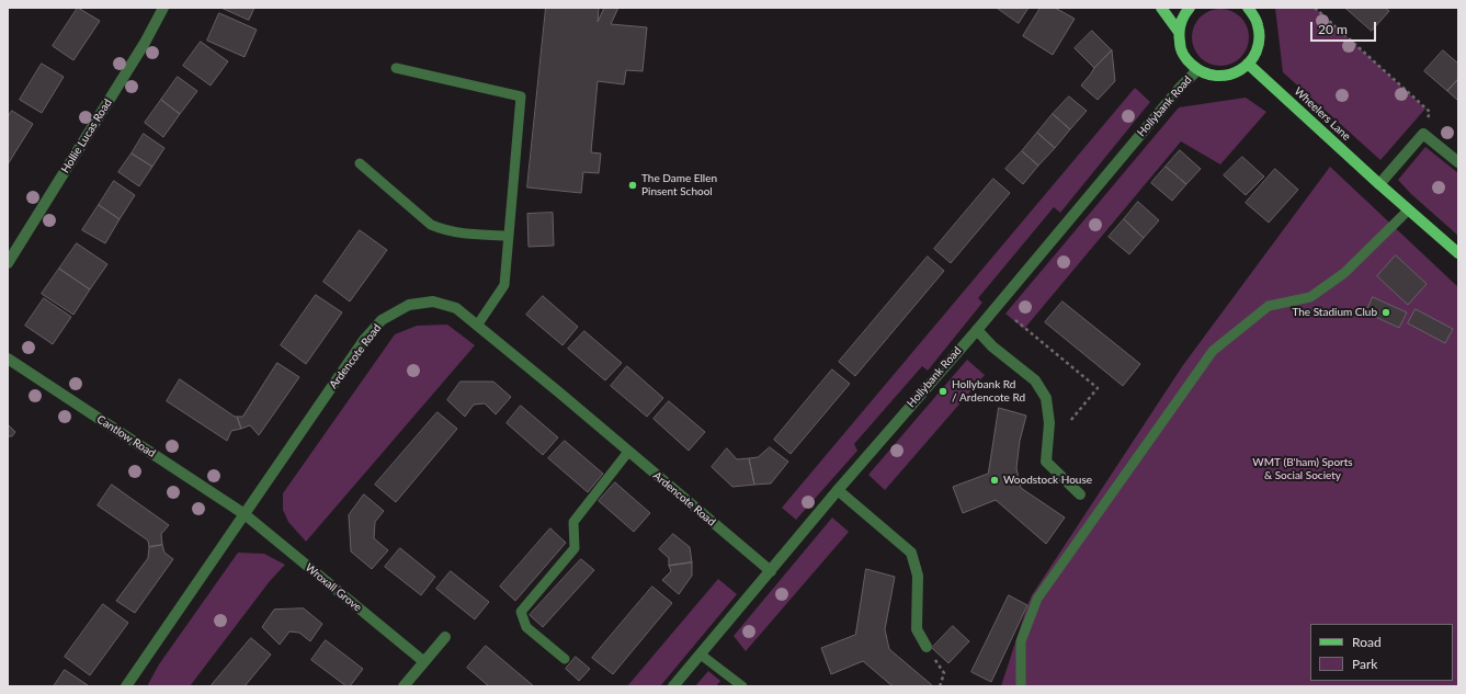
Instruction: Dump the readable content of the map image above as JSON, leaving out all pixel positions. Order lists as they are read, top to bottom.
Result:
{
  "streets": {
    "main road": ["Wheelers Lane"],
    "street": [
      "Hollybank Road",
      "Hollie Lucas Road",
      "Ardencote Road",
      "Cantlow Road",
      "Wroxall Grove"
    ]
  },
  "crossings": [
    ["Hollybank Road", "Ardencote Road"],
    ["Ardencote Road", "Cantlow Road"],
    ["Ardencote Road", "Wroxall Grove"],
    ["Cantlow Road", "Wroxall Grove"]
  ],
  "parks": ["WMT (B'ham) Sports & Social Society"],
  "places": [
    "The Dame Ellen Pinsent School",
    "The Stadium Club",
    "Hollybank Rd / Ardencote Rd",
    "Woodstock House"
  ],
  "legend": ["Road", "Park"],
  "scale_bar": "20 m"
}
